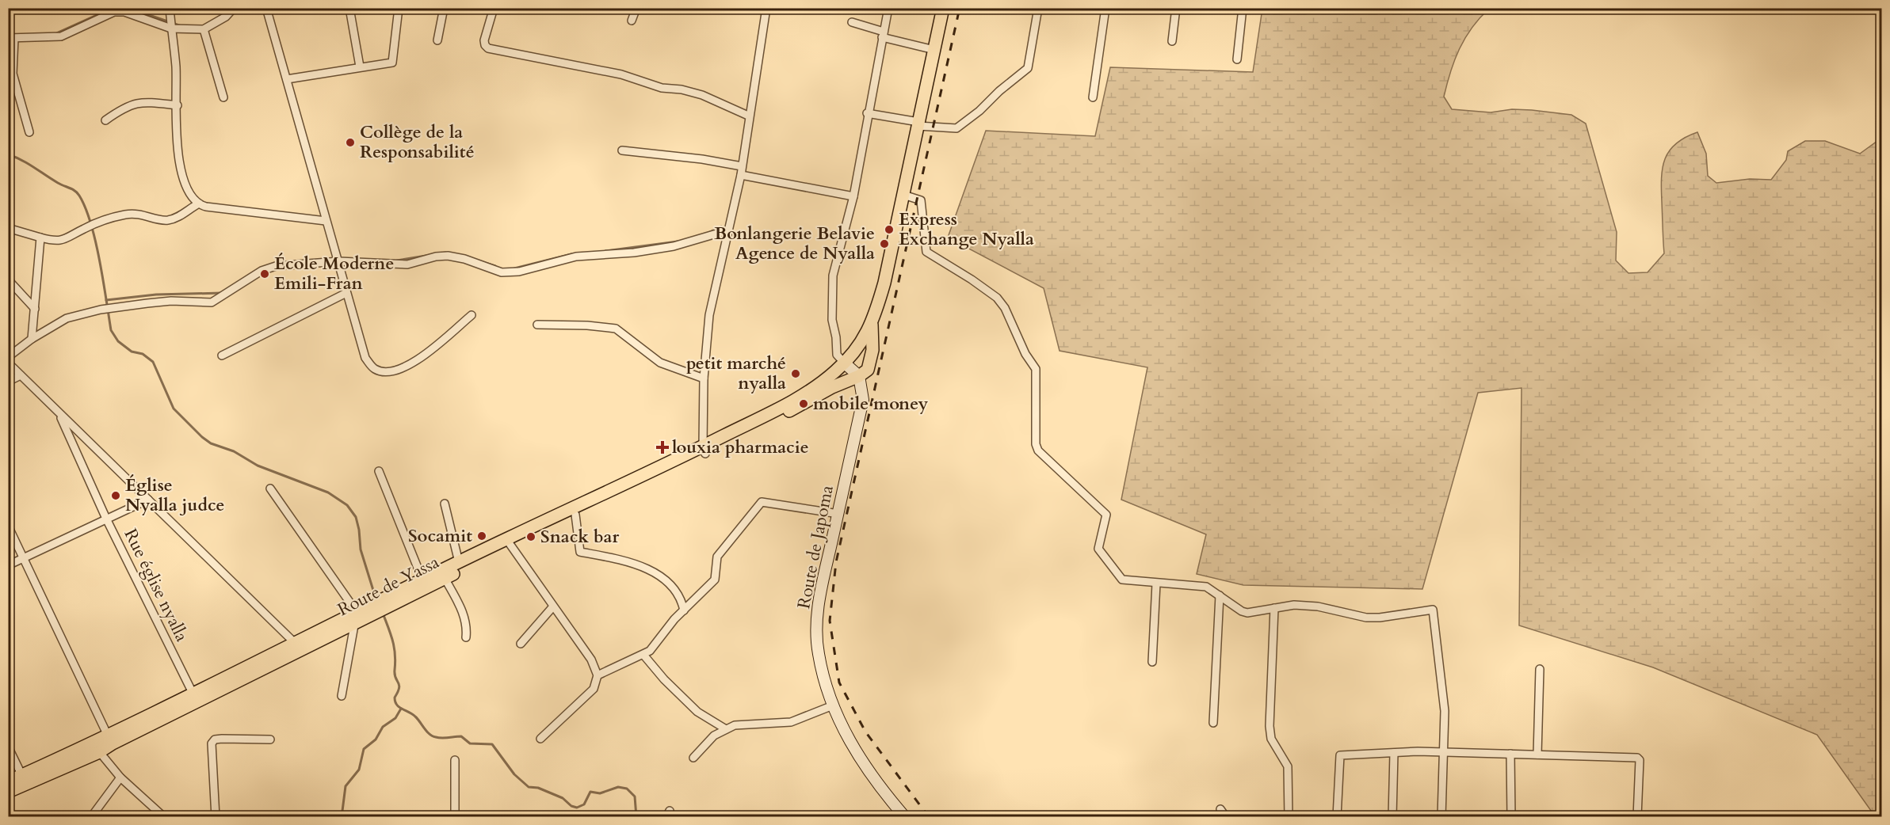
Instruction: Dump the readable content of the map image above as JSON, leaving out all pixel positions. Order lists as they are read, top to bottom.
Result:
{
  "streets": {
    "main road": ["Route de Yassa"],
    "street": ["Route de Japoma", "Rue église nyalla"]
  },
  "crossings": [
    ["Rue église nyalla", "Route de Yassa"]
  ],
  "places": {
    "other": [
      "Collège de la Responsabilité",
      "Express Exchange Nyalla",
      "Bonlangerie Belavie Agence de Nyalla",
      "École Moderne Emili-Fran",
      "petit marché nyalla",
      "mobile money",
      "Église Nyalla judce",
      "Socamit",
      "Snack bar"
    ],
    "health": ["louxia pharmacie"]
  }
}
